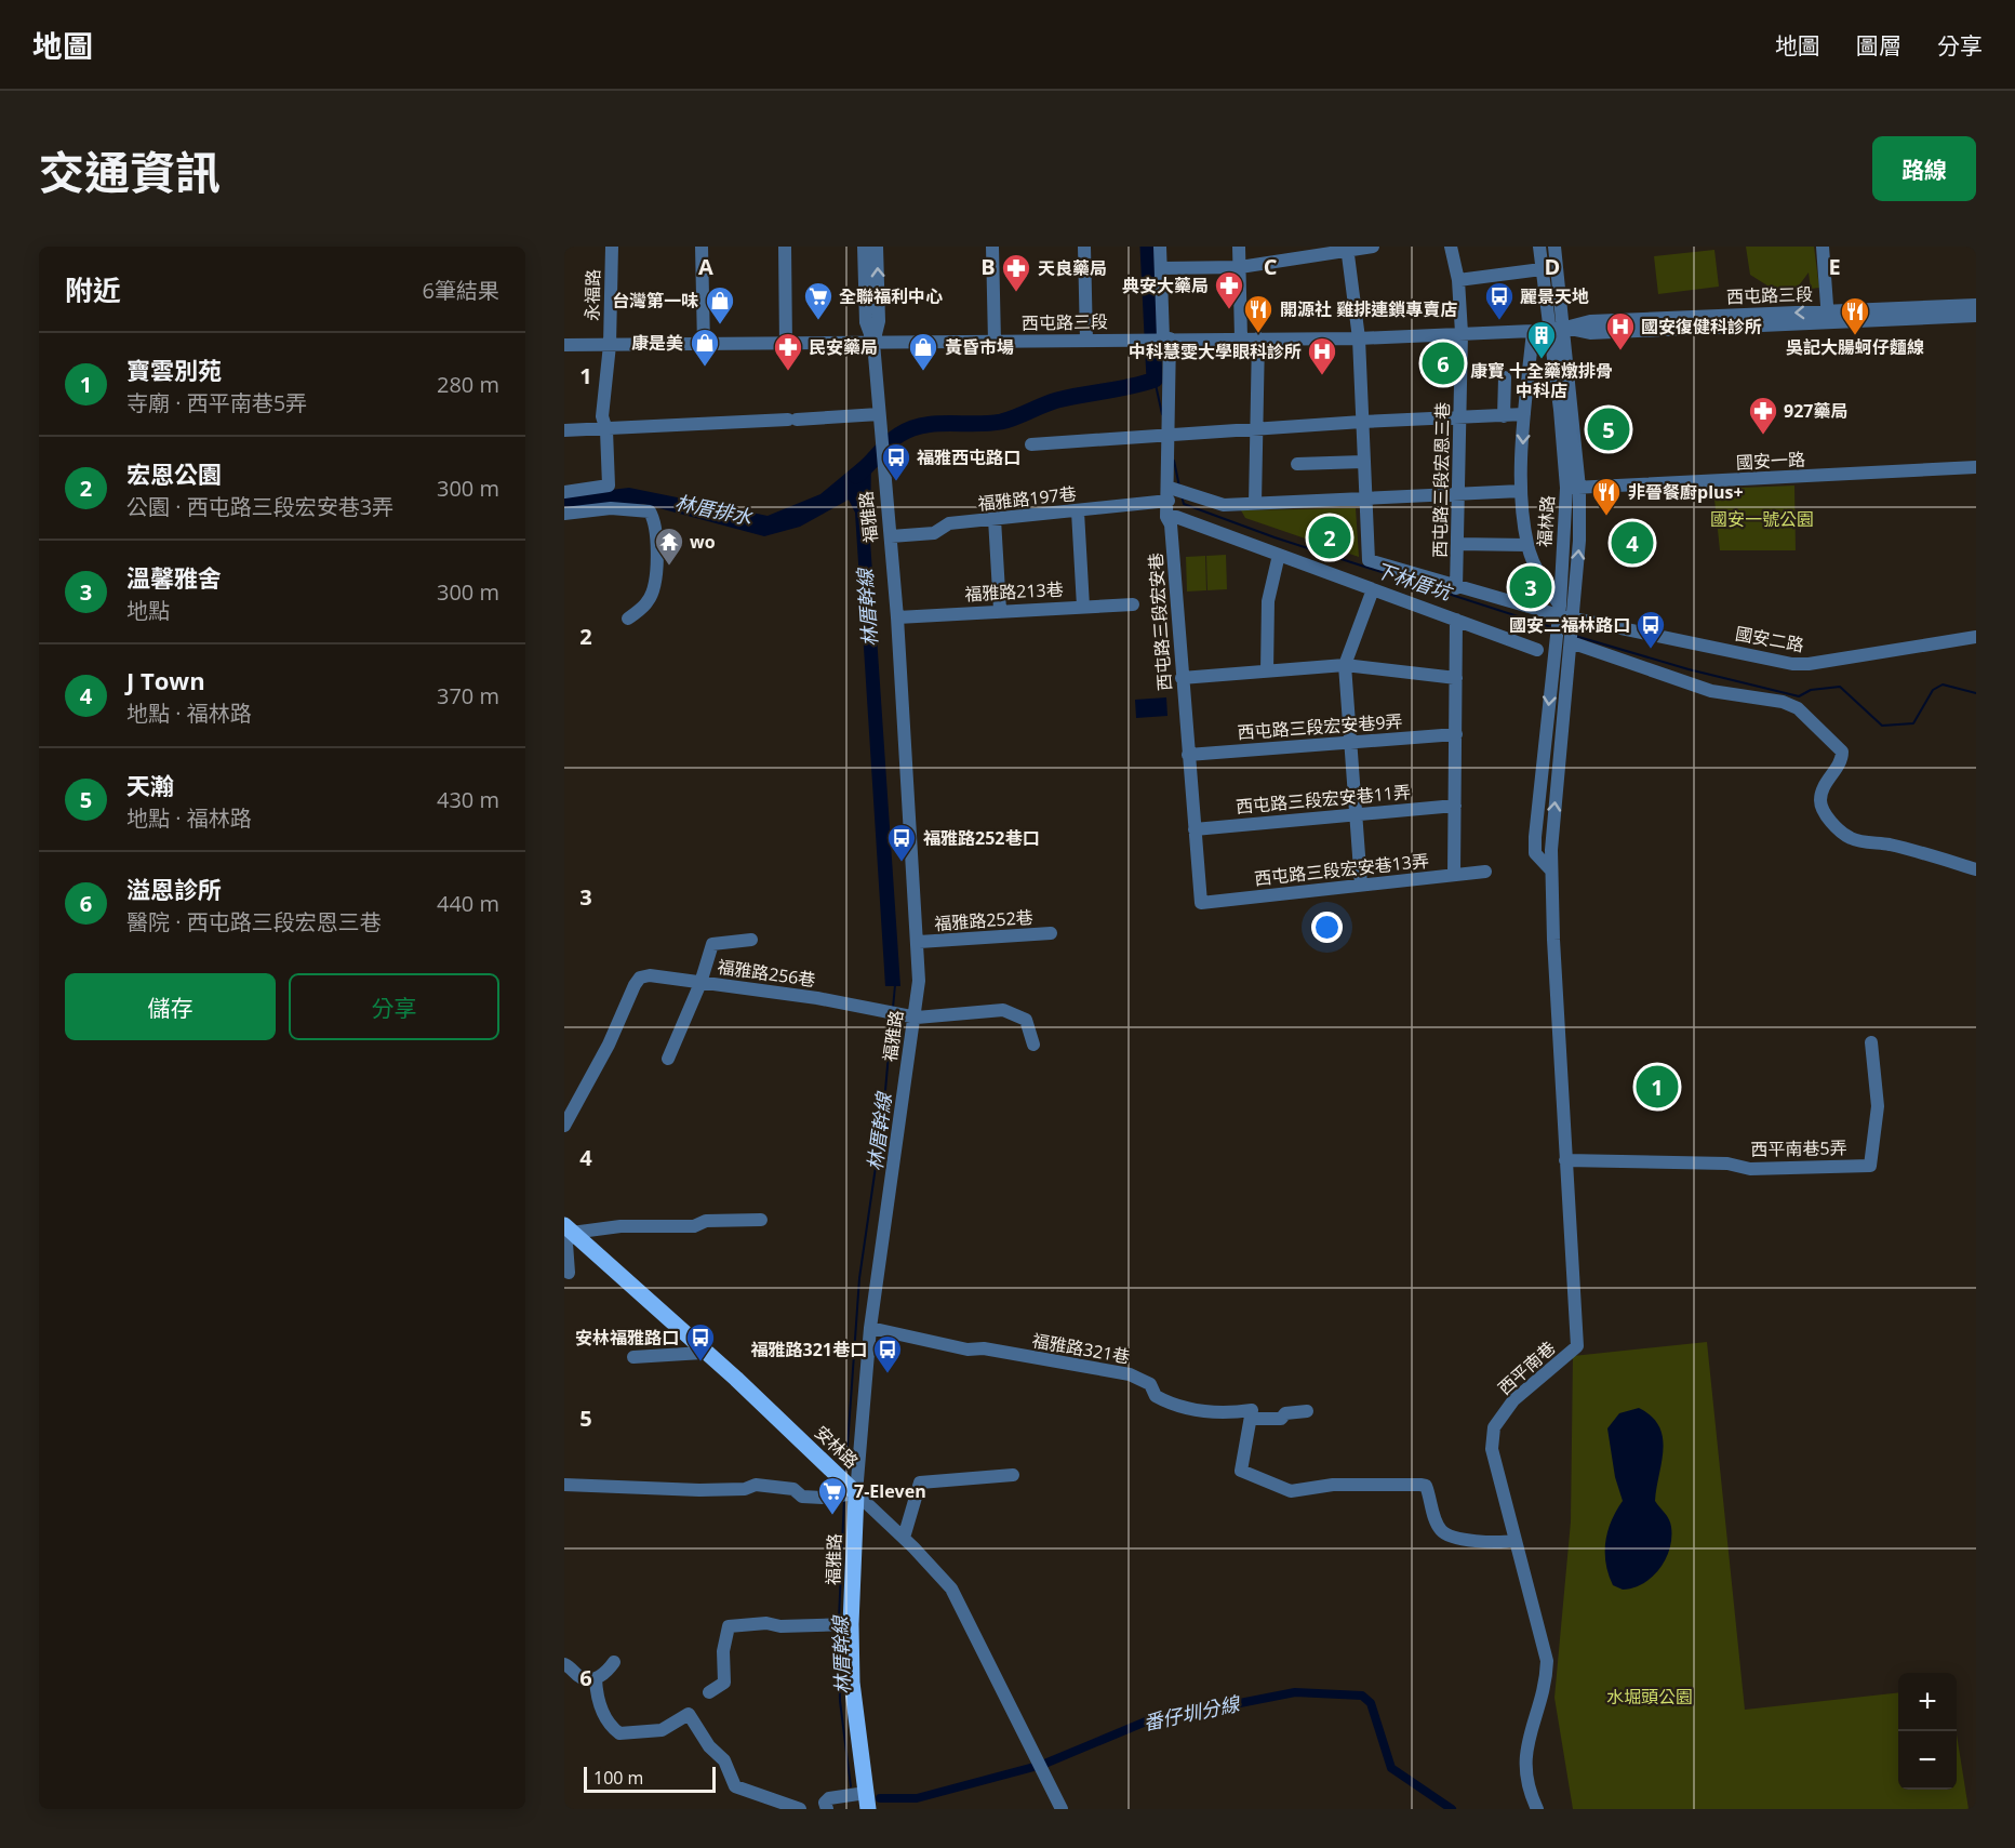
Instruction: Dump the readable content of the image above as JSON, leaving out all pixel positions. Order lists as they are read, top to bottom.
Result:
{
  "streets": {
    "main road": ["福雅路", "安林路"],
    "street": [
      "永福路",
      "西屯路三段",
      "國安一路",
      "西屯路三段宏恩三巷",
      "福雅路197巷",
      "福林路",
      "福雅路213巷",
      "西屯路三段宏安巷",
      "國安二路",
      "西屯路三段宏安巷9弄",
      "西屯路三段宏安巷11弄",
      "西屯路三段宏安巷13弄",
      "福雅路252巷",
      "福雅路256巷",
      "西平南巷5弄",
      "福雅路321巷",
      "西平南巷"
    ]
  },
  "crossings": [
    ["永福路", "西屯路三段"],
    ["西屯路三段", "西屯路三段宏恩三巷"],
    ["西屯路三段", "福雅路"],
    ["西屯路三段", "福林路"],
    ["西屯路三段", "西屯路三段宏安巷"],
    ["國安一路", "福林路"],
    ["西屯路三段宏恩三巷", "國安二路"],
    ["福雅路197巷", "福雅路"],
    ["福雅路197巷", "西屯路三段宏安巷"],
    ["福雅路", "福雅路213巷"],
    ["福雅路", "福雅路252巷"],
    ["福雅路", "福雅路256巷"],
    ["福雅路", "福雅路321巷"],
    ["福雅路", "安林路"],
    ["福林路", "國安二路"],
    ["福林路", "西平南巷"],
    ["西屯路三段宏安巷", "西屯路三段宏安巷9弄"],
    ["西屯路三段宏安巷", "西屯路三段宏安巷11弄"],
    ["西屯路三段宏安巷", "西屯路三段宏安巷13弄"],
    ["西平南巷5弄", "西平南巷"]
  ],
  "water": [
    "林厝排水",
    "下林厝坑",
    "林厝幹線",
    "番仔圳分線"
  ],
  "parks": ["國安一號公園", "水堀頭公園"],
  "places": {
    "pharmacy": [
      "天良藥局",
      "典安大藥局",
      "民安藥局",
      "927藥局"
    ],
    "supermarket": ["全聯福利中心", "7-Eleven"],
    "bus stop": [
      "麗景天地",
      "福雅西屯路口",
      "國安二福林路口",
      "福雅路252巷口",
      "安林福雅路口",
      "福雅路321巷口"
    ],
    "shop": ["台灣第一味", "康是美", "黃昏市場"],
    "restaurant": ["開源社 雞排連鎖專賣店", "吳記大腸蚵仔麵線", "非晉餐廚plus+"],
    "hospital": ["國安復健科診所", "中科慧雯大學眼科診所"],
    "building": ["康寶 十全藥燉排骨 中科店"],
    "temple": ["wo"]
  },
  "scale_bar": "100 m",
  "page": {
    "header": "地圖",
    "nav": ["地圖", "圖層", "分享"],
    "title": "交通資訊",
    "buttons": [
      "路線",
      ["儲存", "分享"]
    ],
    "heading": ["附近", "6筆結果"],
    "list": [
      {
        "mark": "1",
        "name": "寶雲別苑",
        "note": "寺廟 · 西平南巷5弄",
        "value": "280 m"
      },
      {
        "mark": "2",
        "name": "宏恩公園",
        "note": "公園 · 西屯路三段宏安巷3弄",
        "value": "300 m"
      },
      {
        "mark": "3",
        "name": "溫馨雅舍",
        "note": "地點",
        "value": "300 m"
      },
      {
        "mark": "4",
        "name": "J Town",
        "note": "地點 · 福林路",
        "value": "370 m"
      },
      {
        "mark": "5",
        "name": "天瀚",
        "note": "地點 · 福林路",
        "value": "430 m"
      },
      {
        "mark": "6",
        "name": "溢恩診所",
        "note": "醫院 · 西屯路三段宏恩三巷",
        "value": "440 m"
      }
    ],
    "pins": [
      "6",
      "5",
      "2",
      "4",
      "3",
      "1"
    ],
    "map_buttons": ["+", "−"],
    "scale": "100 m"
  },
  "grid": {
    "columns": [
      "A",
      "B",
      "C",
      "D",
      "E"
    ],
    "rows": [
      "1",
      "2",
      "3",
      "4",
      "5",
      "6"
    ]
  }
}
